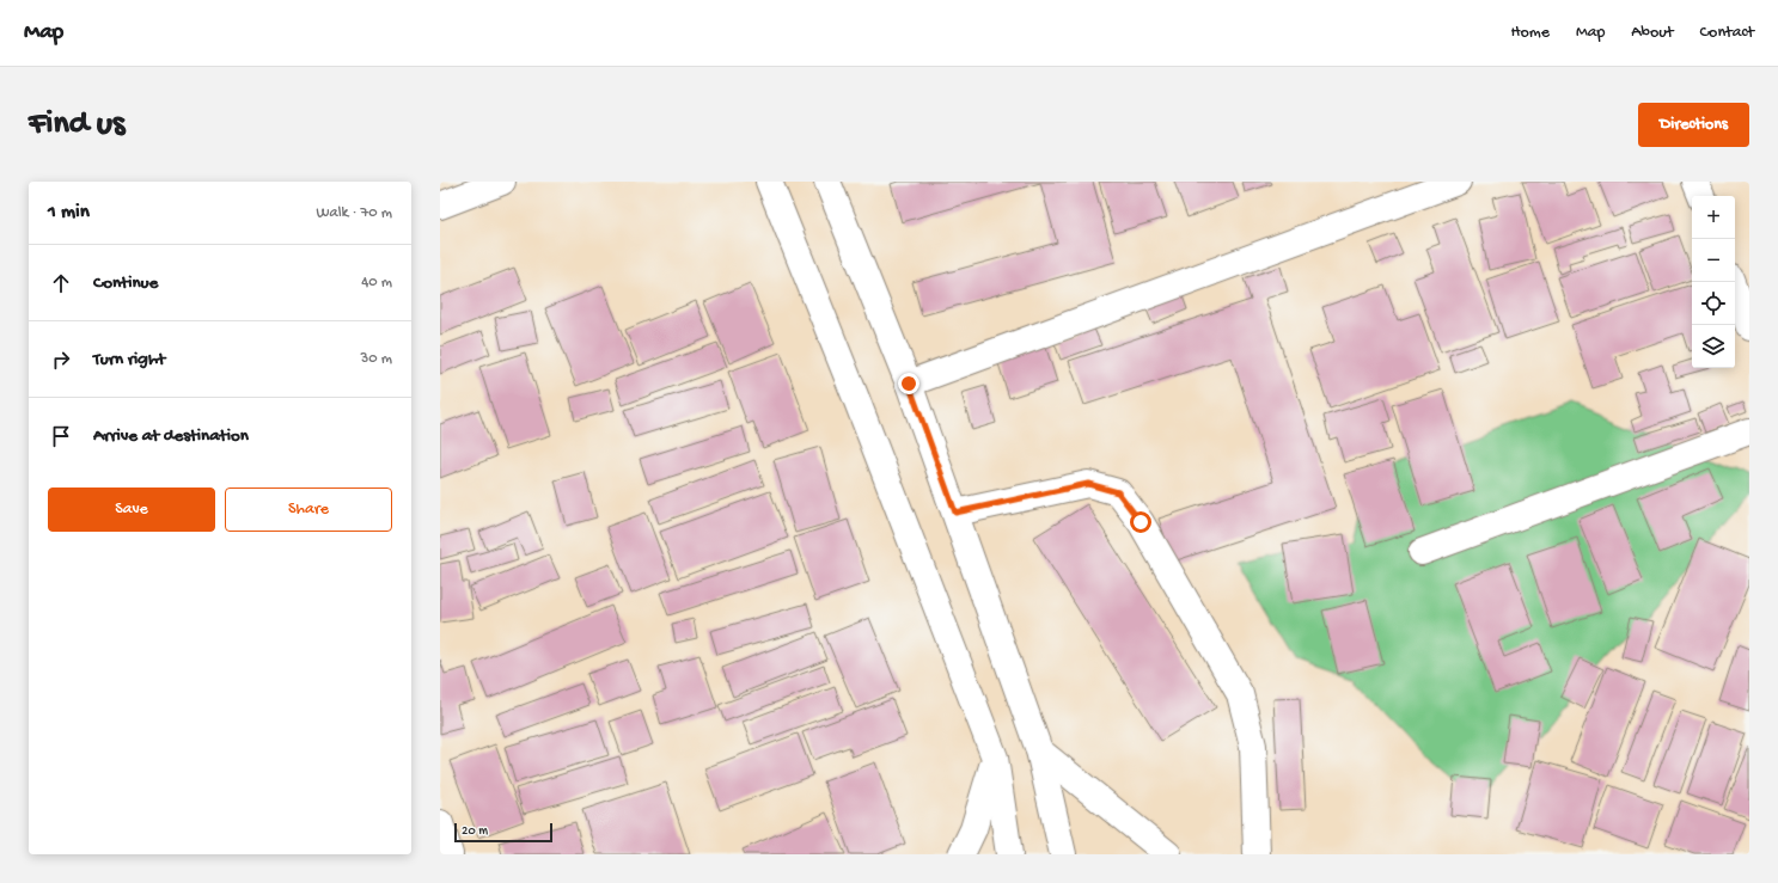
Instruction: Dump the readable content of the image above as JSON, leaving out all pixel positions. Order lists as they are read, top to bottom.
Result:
{
  "scale_bar": "20 m",
  "page": {
    "header": "Map",
    "nav": [
      "Home",
      "Map",
      "About",
      "Contact"
    ],
    "buttons": [
      "Directions",
      ["Save", "Share"]
    ],
    "title": "Find us",
    "heading": ["1 min", "Walk · 70 m"],
    "map_buttons": ["+", "−"],
    "list": [
      ["Continue", "40 m"],
      ["Turn right", "30 m"],
      "Arrive at destination"
    ],
    "scale": "20 m"
  }
}
